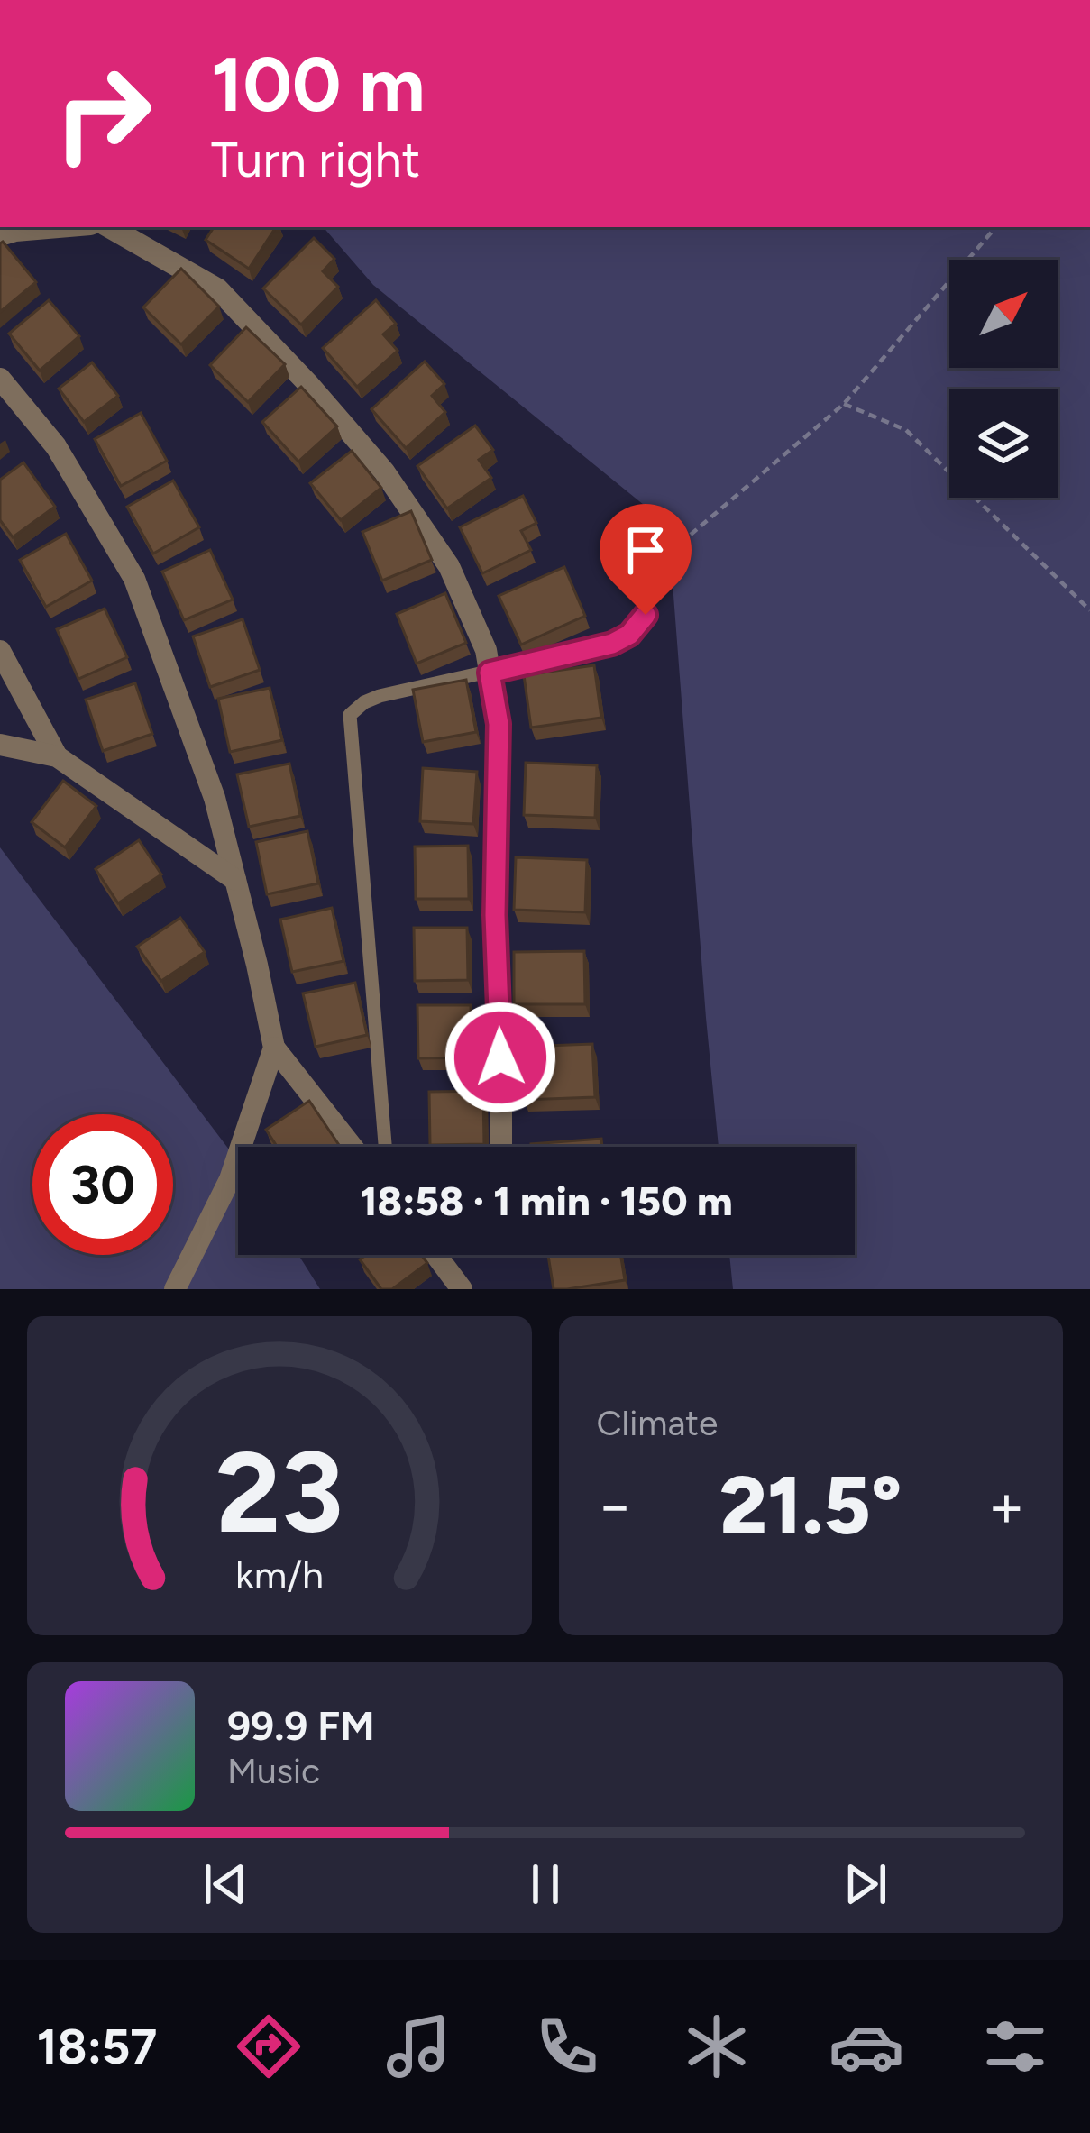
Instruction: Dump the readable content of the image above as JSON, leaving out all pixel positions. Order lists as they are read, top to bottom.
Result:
{
  "north": "top right",
  "page": {
    "turn": ["100 m", "Turn right"],
    "limit": "30",
    "trip": "18:58 · 1 min · 150 m",
    "tile": "Climate",
    "heat": ["−", "21.5°", "+"],
    "song": ["99.9 FM", "Music"],
    "tabs": "18:57",
    "gauge": ["23", "km/h"]
  }
}
